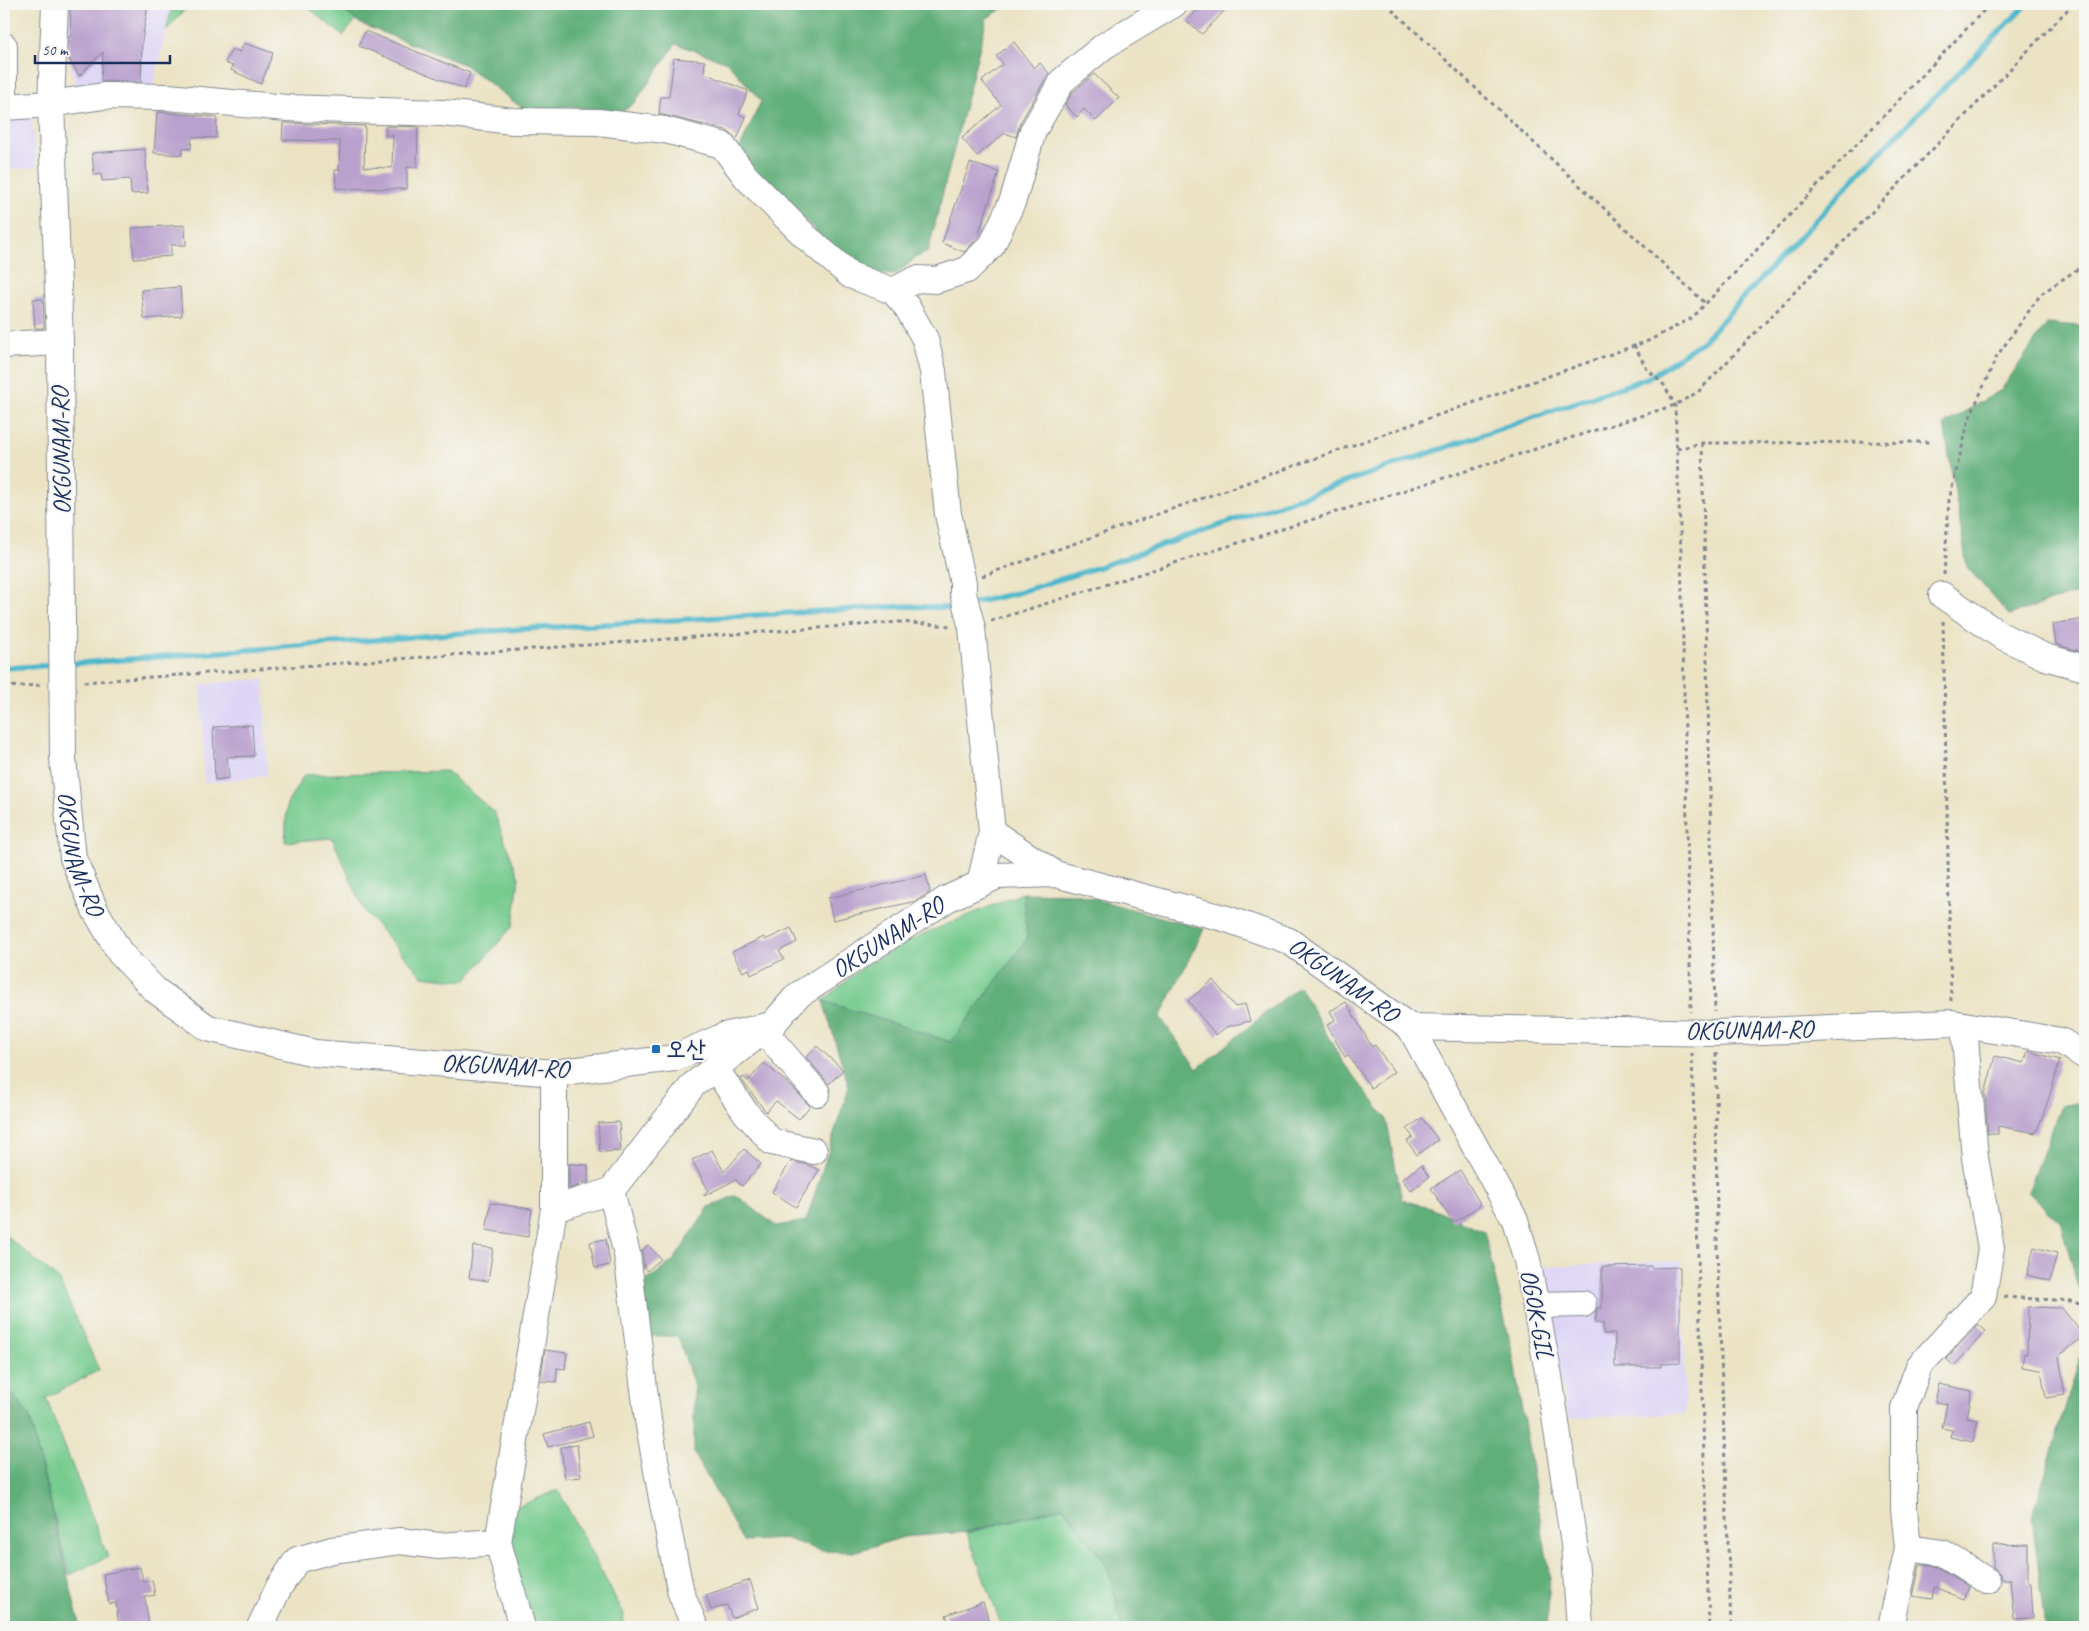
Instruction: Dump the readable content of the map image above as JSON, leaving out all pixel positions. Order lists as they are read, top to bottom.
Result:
{
  "streets": {
    "street": ["OKGUNAM-RO", "OGOK-GIL"]
  },
  "crossings": [
    ["OKGUNAM-RO", "OGOK-GIL"]
  ],
  "places": {
    "transit": ["오산"]
  },
  "scale_bar": "50 m"
}
